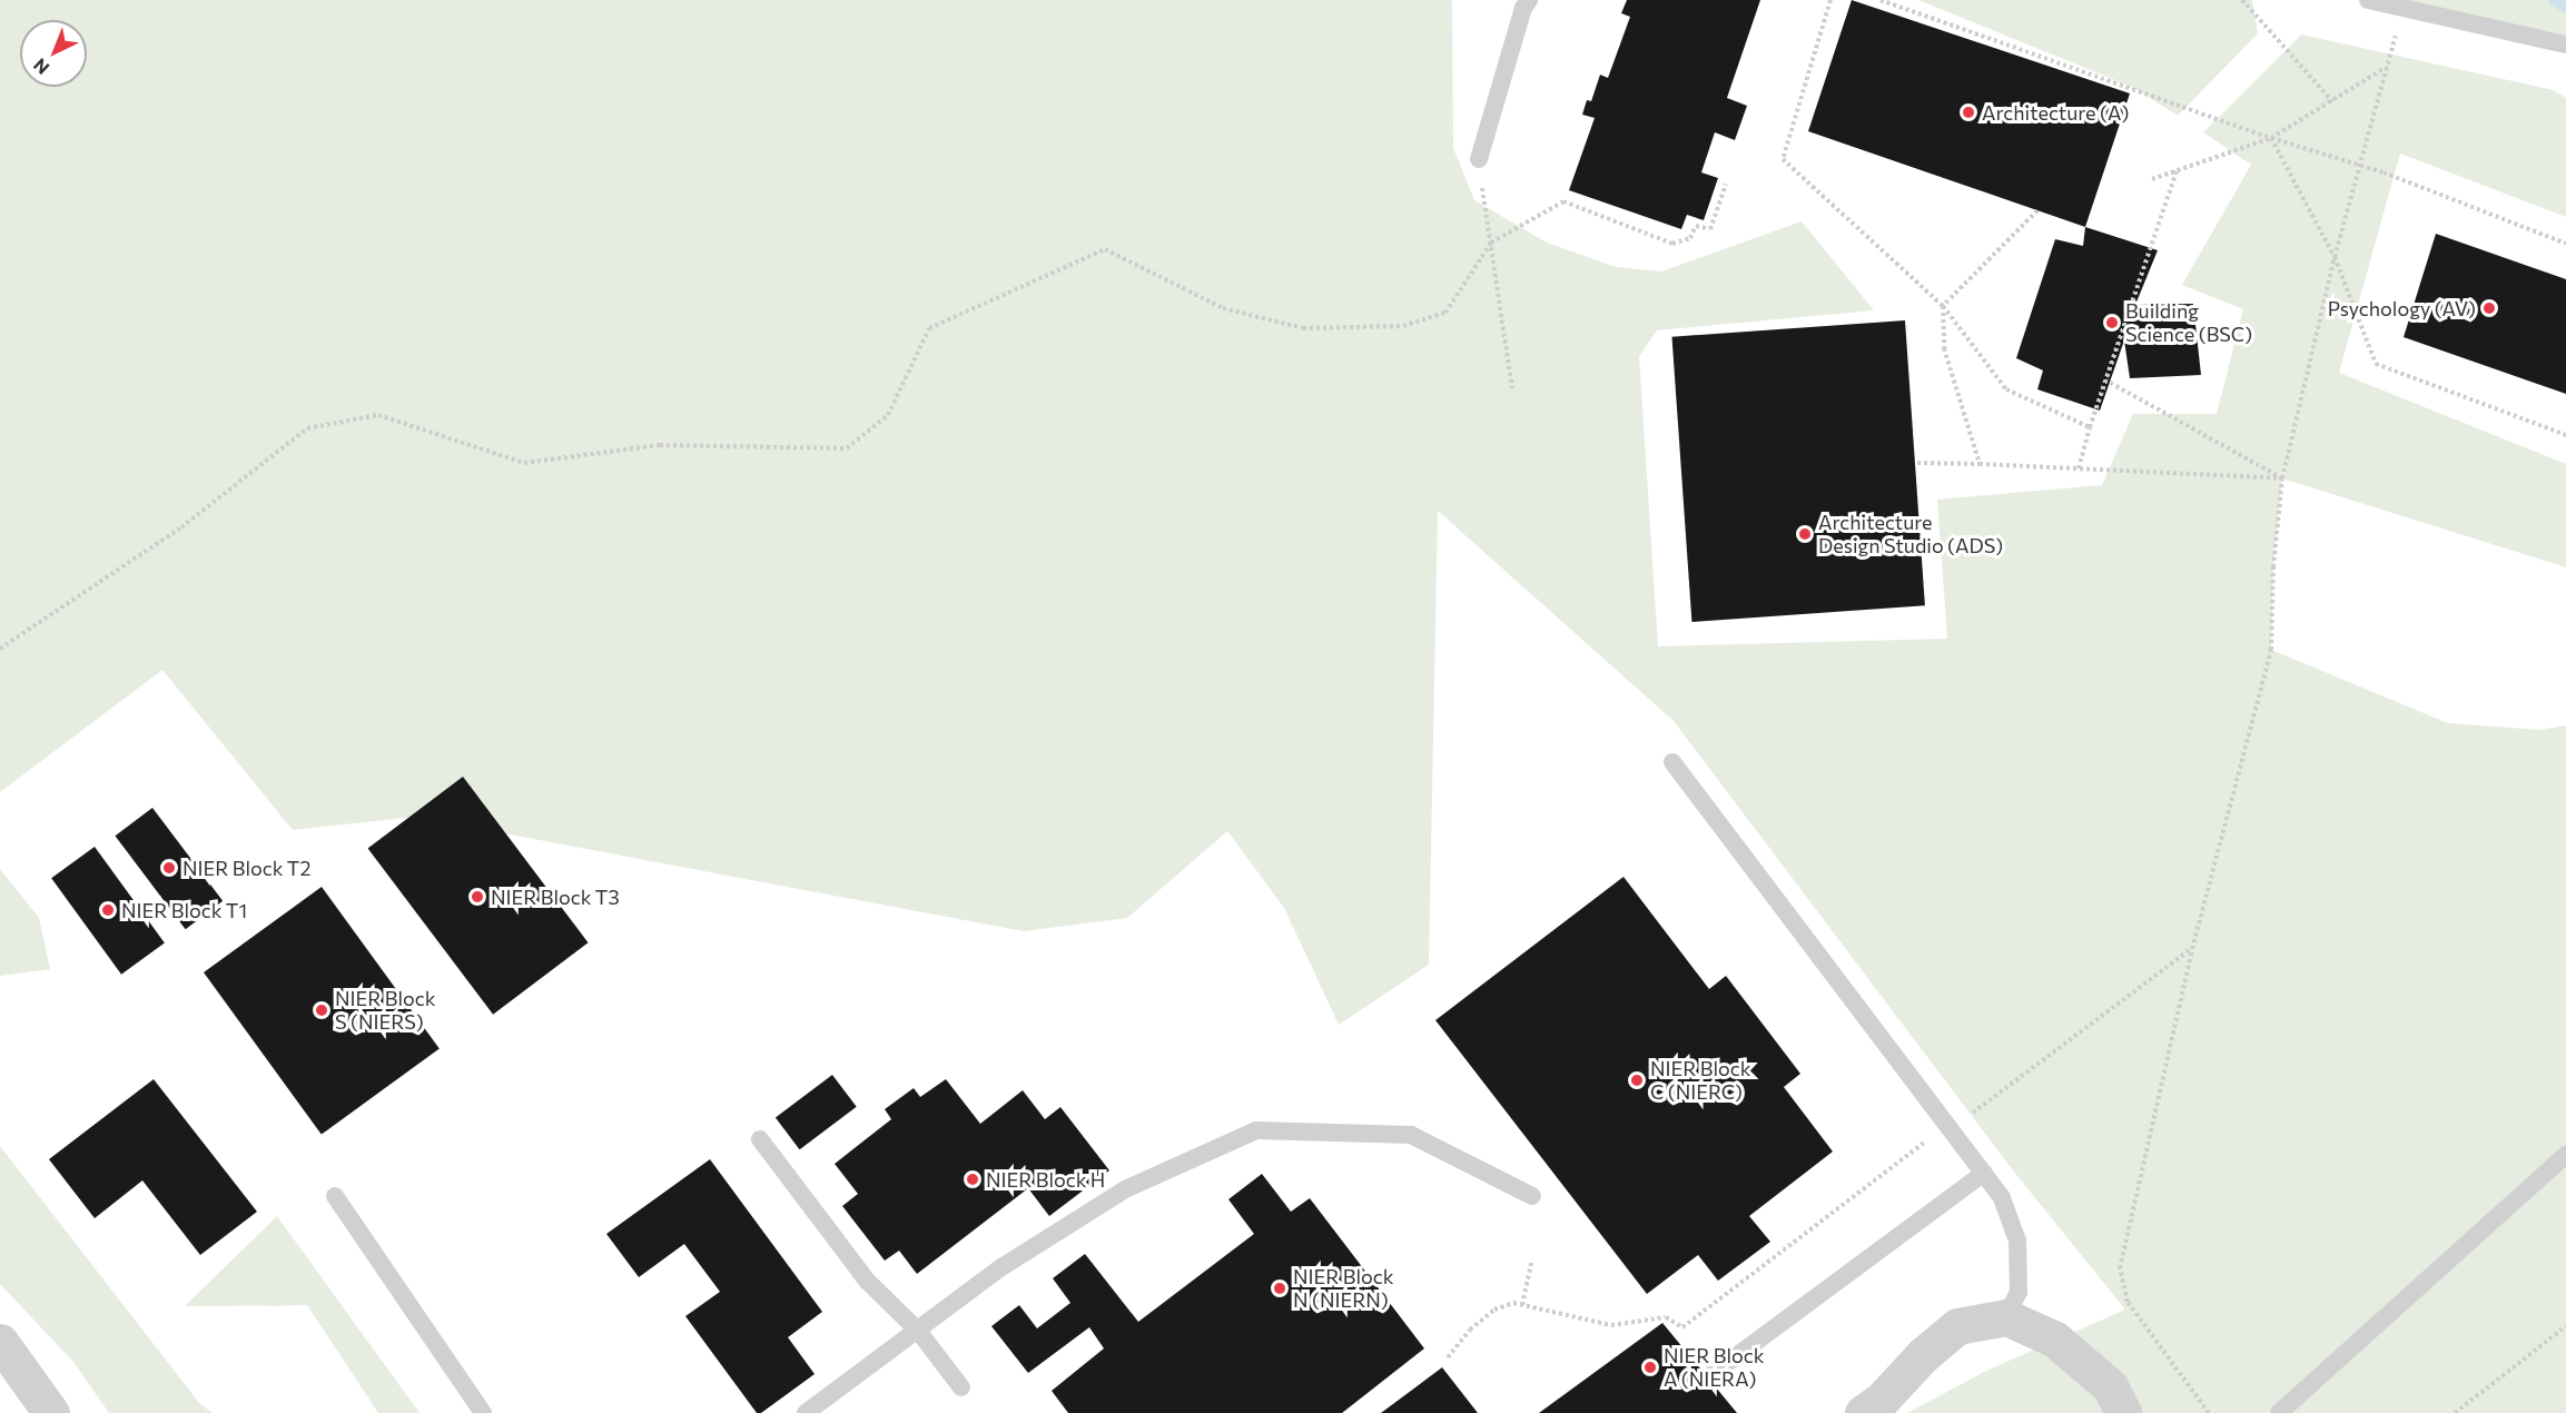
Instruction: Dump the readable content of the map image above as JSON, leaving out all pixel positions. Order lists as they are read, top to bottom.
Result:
{
  "places": [
    "Architecture (A)",
    "Psychology (AV)",
    "Building Science (BSC)",
    "Architecture Design Studio (ADS)",
    "NIER Block T2",
    "NIER Block T3",
    "NIER Block T1",
    "NIER Block S (NIERS)",
    "NIER Block C (NIERC)",
    "NIER Block H",
    "NIER Block N (NIERN)",
    "NIER Block A (NIERA)"
  ],
  "north": "bottom left"
}
